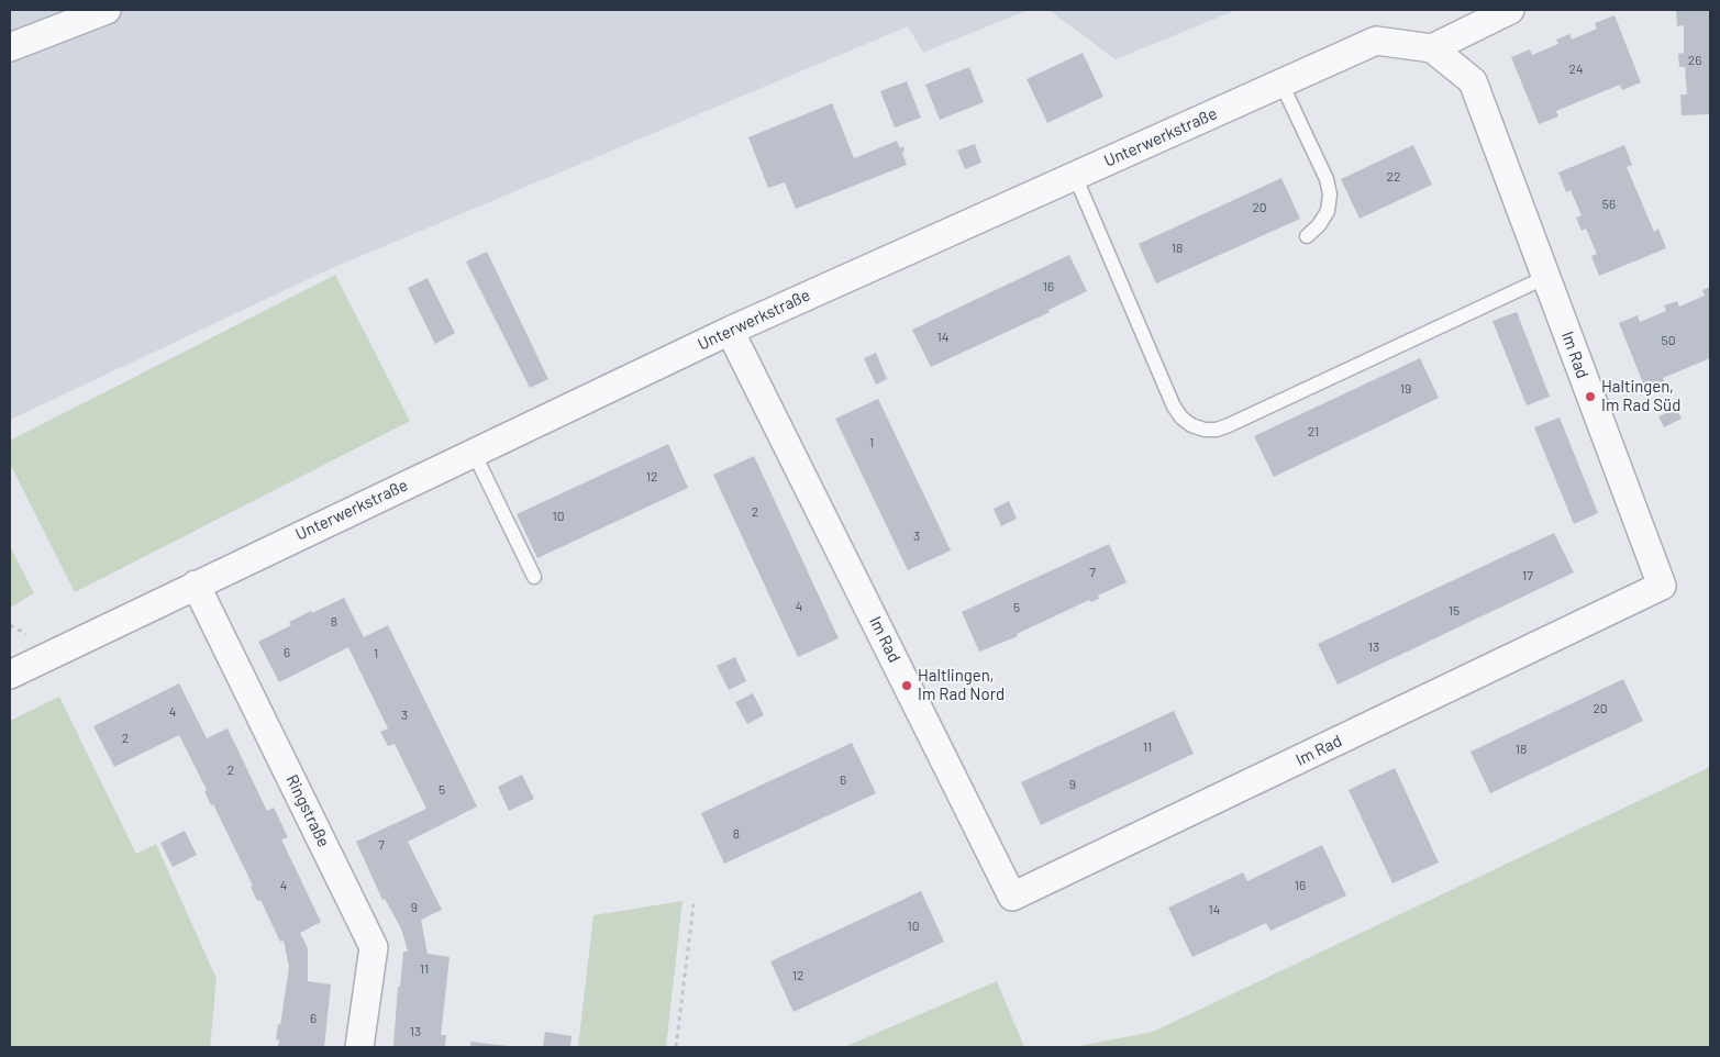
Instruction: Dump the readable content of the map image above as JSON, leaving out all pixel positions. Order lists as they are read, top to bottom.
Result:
{
  "streets": {
    "street": ["Unterwerkstraße", "Im Rad", "Ringstraße"]
  },
  "crossings": [
    ["Unterwerkstraße", "Im Rad"],
    ["Unterwerkstraße", "Ringstraße"]
  ],
  "places": ["Haltingen, Im Rad Süd", "Haltlingen, Im Rad Nord"],
  "house_numbers": [
    "26",
    "24",
    "22",
    "56",
    "20",
    "18",
    "16",
    "14",
    "50",
    "19",
    "21",
    "1",
    "12",
    "2",
    "10",
    "3",
    "7",
    "17",
    "4",
    "5",
    "15",
    "8",
    "13",
    "6",
    "1",
    "20",
    "4",
    "3",
    "2",
    "11",
    "18",
    "2",
    "6",
    "9",
    "5",
    "8",
    "7",
    "4",
    "16",
    "9",
    "14",
    "10",
    "11",
    "12",
    "6",
    "13"
  ]
}
